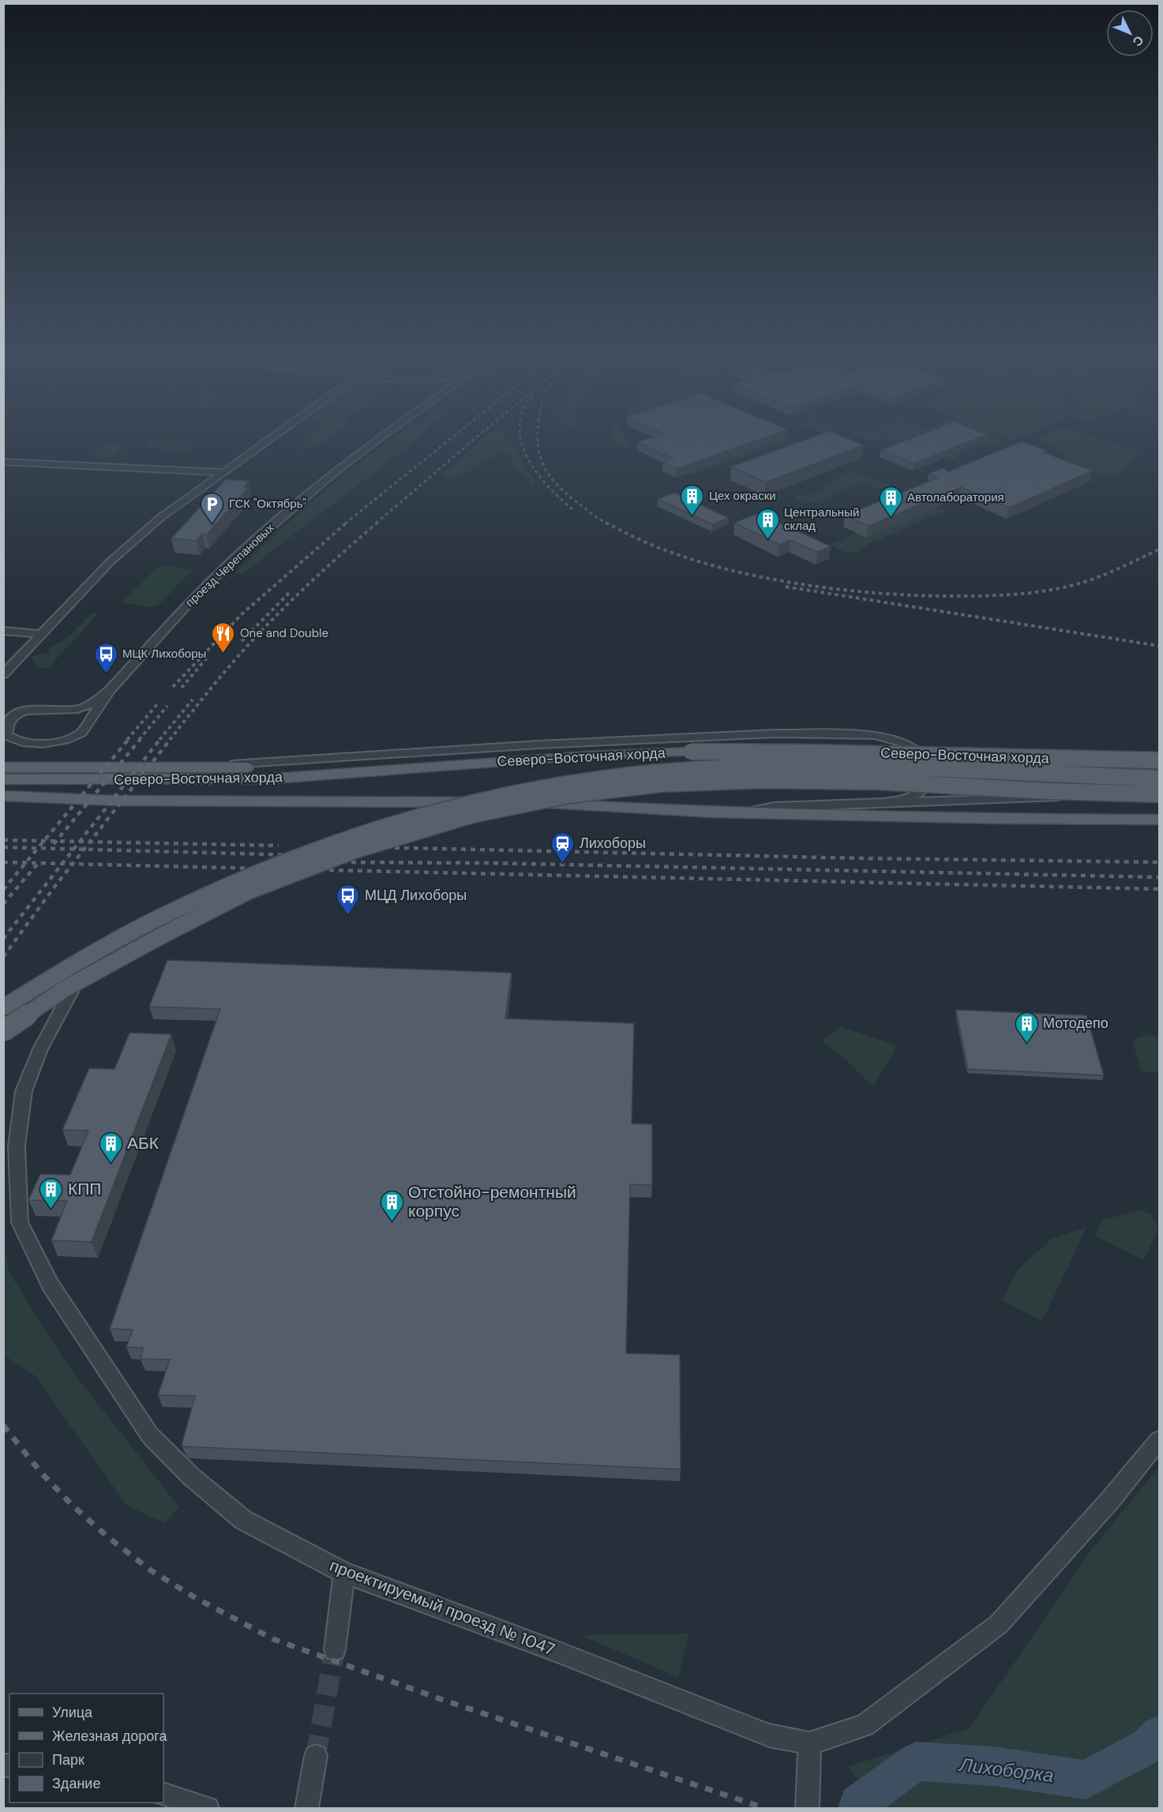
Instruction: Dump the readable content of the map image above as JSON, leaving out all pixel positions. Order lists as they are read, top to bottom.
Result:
{
  "streets": {
    "main road": ["Северо-Восточная хорда"],
    "street": ["проезд Черепановых", "проектируемый проезд № 1047"]
  },
  "water": ["Лихоборка"],
  "places": {
    "building": [
      "Цех окраски",
      "Автолаборатория",
      "Центральный склад",
      "Мотодепо",
      "АБК",
      "КПП",
      "Отстойно-ремонтный корпус"
    ],
    "parking": ["ГСК \"Октябрь\""],
    "restaurant": ["One and Double"],
    "bus stop": ["МЦК Лихоборы", "МЦД Лихоборы"],
    "station": ["Лихоборы"]
  },
  "legend": [
    "Улица",
    "Железная дорога",
    "Парк",
    "Здание"
  ],
  "north": "bottom right"
}
